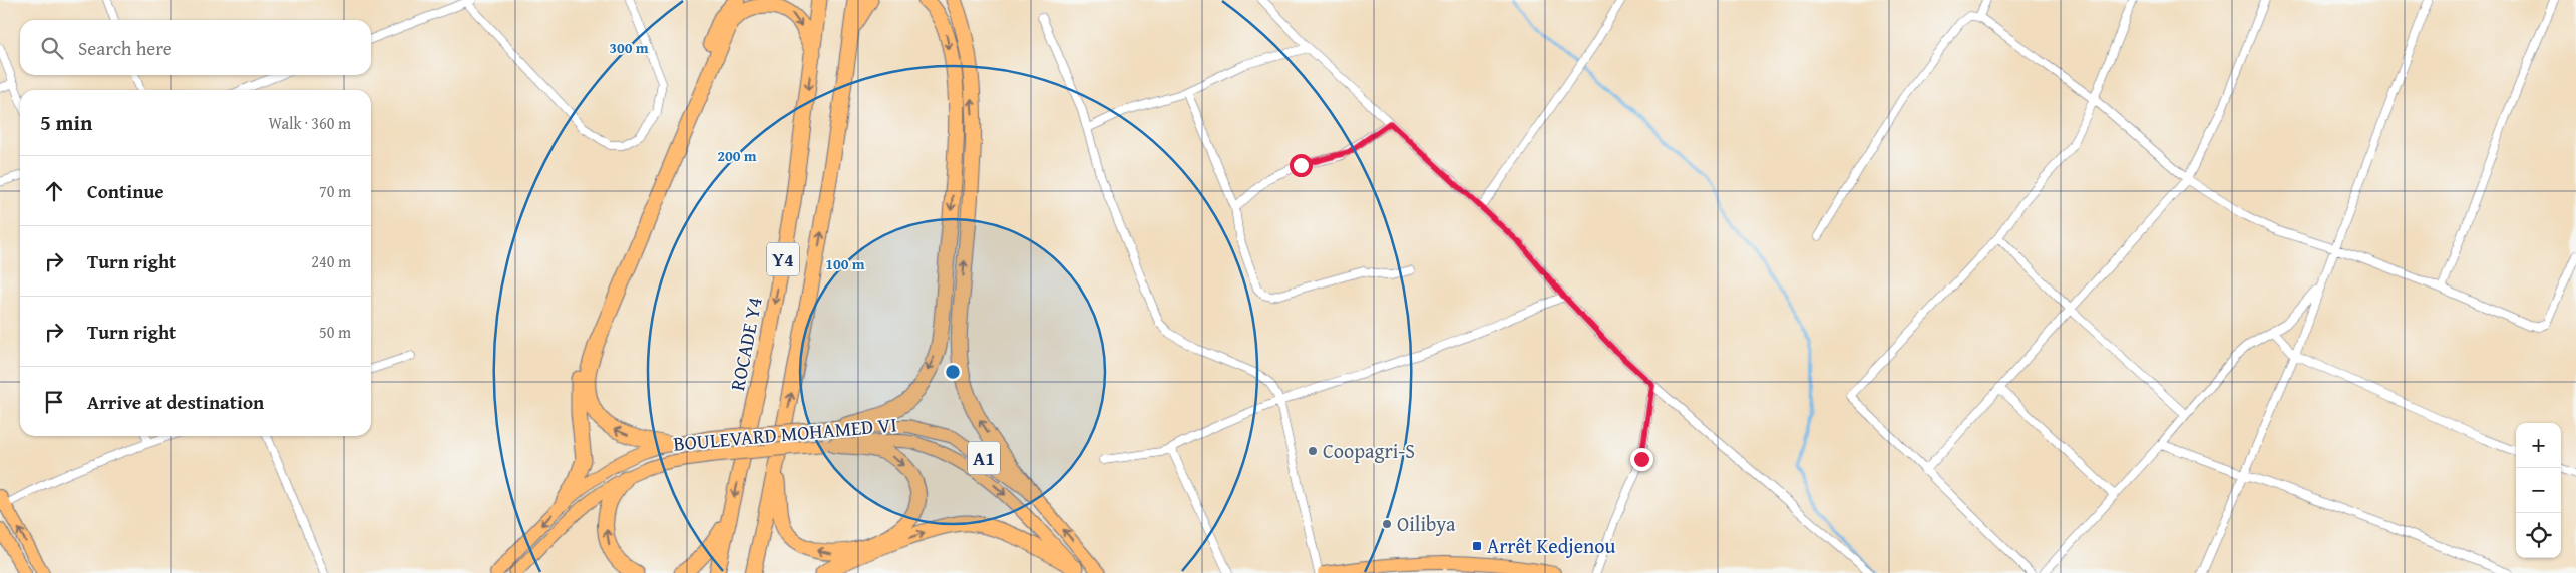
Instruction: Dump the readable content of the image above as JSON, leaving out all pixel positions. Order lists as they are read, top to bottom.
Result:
{
  "streets": {
    "highway": ["Y4", "ROCADE Y4"],
    "main road": ["BOULEVARD MOHAMED VI", "A1"]
  },
  "places": {
    "other": ["Coopagri-S", "Oilibya"],
    "transit": ["Arrêt Kedjenou"]
  },
  "page": {
    "search": "Search here",
    "heading": ["5 min", "Walk · 360 m"],
    "list": [
      ["Continue", "70 m"],
      ["Turn right", "240 m"],
      ["Turn right", "50 m"],
      "Arrive at destination"
    ],
    "map_buttons": ["+", "−"]
  },
  "rings": ["300 m", "200 m", "100 m"]
}
